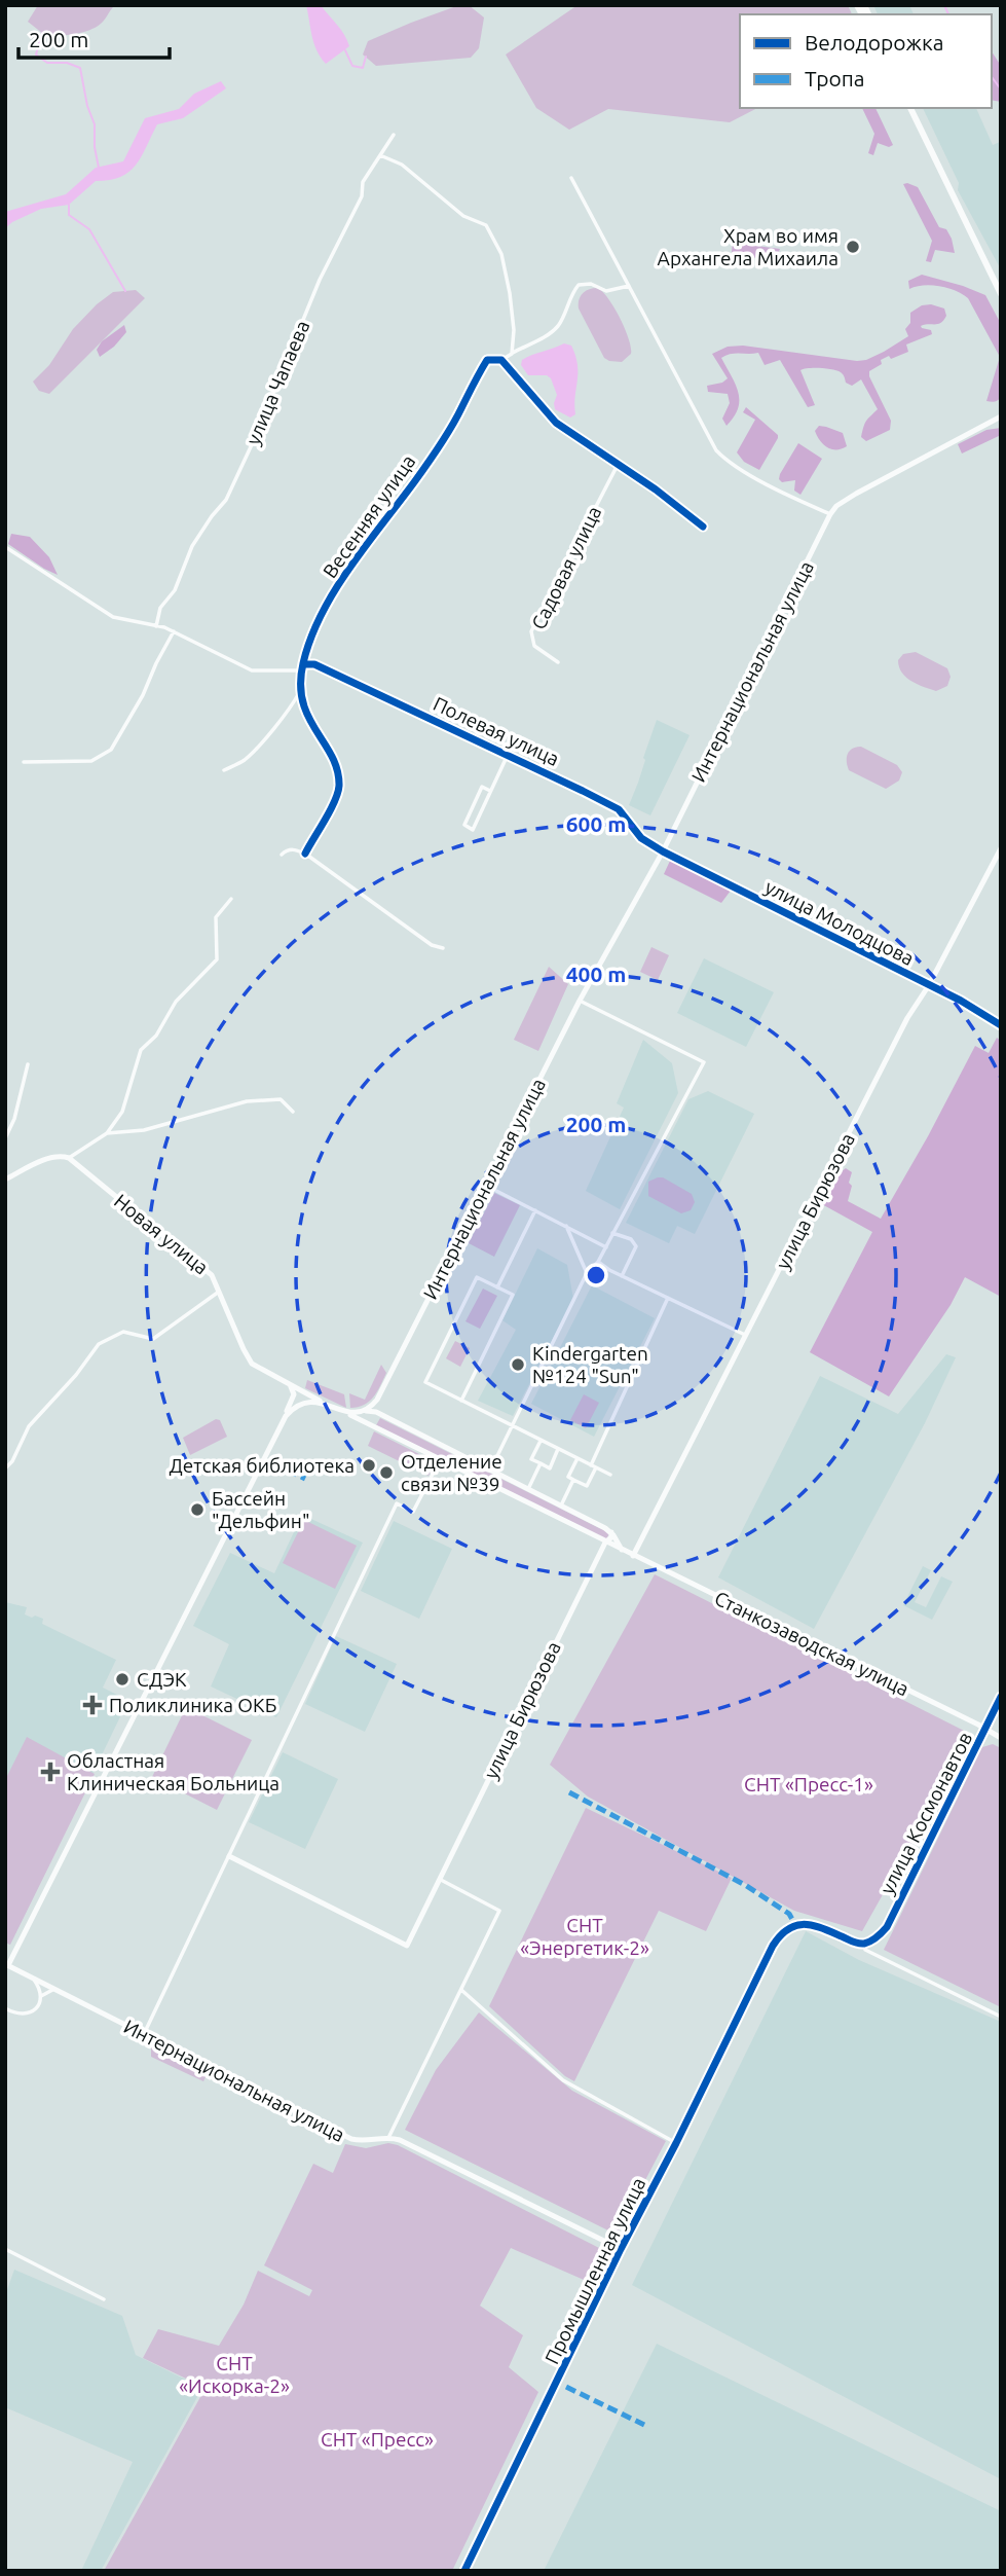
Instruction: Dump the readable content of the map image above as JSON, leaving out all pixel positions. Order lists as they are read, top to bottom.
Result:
{
  "streets": {
    "street": [
      "улица Чапаева",
      "Весенняя улица",
      "Садовая улица",
      "Интернациональная улица",
      "Полевая улица",
      "улица Молодцова",
      "улица Бирюзова",
      "Новая улица",
      "Станкозаводская улица",
      "улица Космонавтов",
      "Промышленная улица"
    ]
  },
  "crossings": [
    ["Весенняя улица", "Полевая улица"],
    ["Интернациональная улица", "Полевая улица"],
    ["Интернациональная улица", "улица Молодцова"],
    ["Интернациональная улица", "Новая улица"],
    ["Интернациональная улица", "Промышленная улица"],
    ["Полевая улица", "улица Молодцова"],
    ["улица Молодцова", "улица Бирюзова"],
    ["улица Бирюзова", "Станкозаводская улица"],
    ["Станкозаводская улица", "улица Космонавтов"],
    ["улица Космонавтов", "Промышленная улица"]
  ],
  "parks": [
    "СНТ «Пресс-1»",
    "СНТ «Энергетик-2»",
    "СНТ «Искорка-2»",
    "СНТ «Пресс»"
  ],
  "places": {
    "other": [
      "Храм во имя Архангела Михаила",
      "Kindergarten №124 \"Sun\"",
      "Детская библиотека",
      "Отделение связи №39",
      "Бассейн \"Дельфин\"",
      "СДЭК"
    ],
    "health": ["Поликлиника ОКБ", "Областная Клиническая Больница"]
  },
  "legend": ["Велодорожка", "Тропа"],
  "scale_bar": "200 m",
  "rings": ["600 m", "400 m", "200 m"]
}
